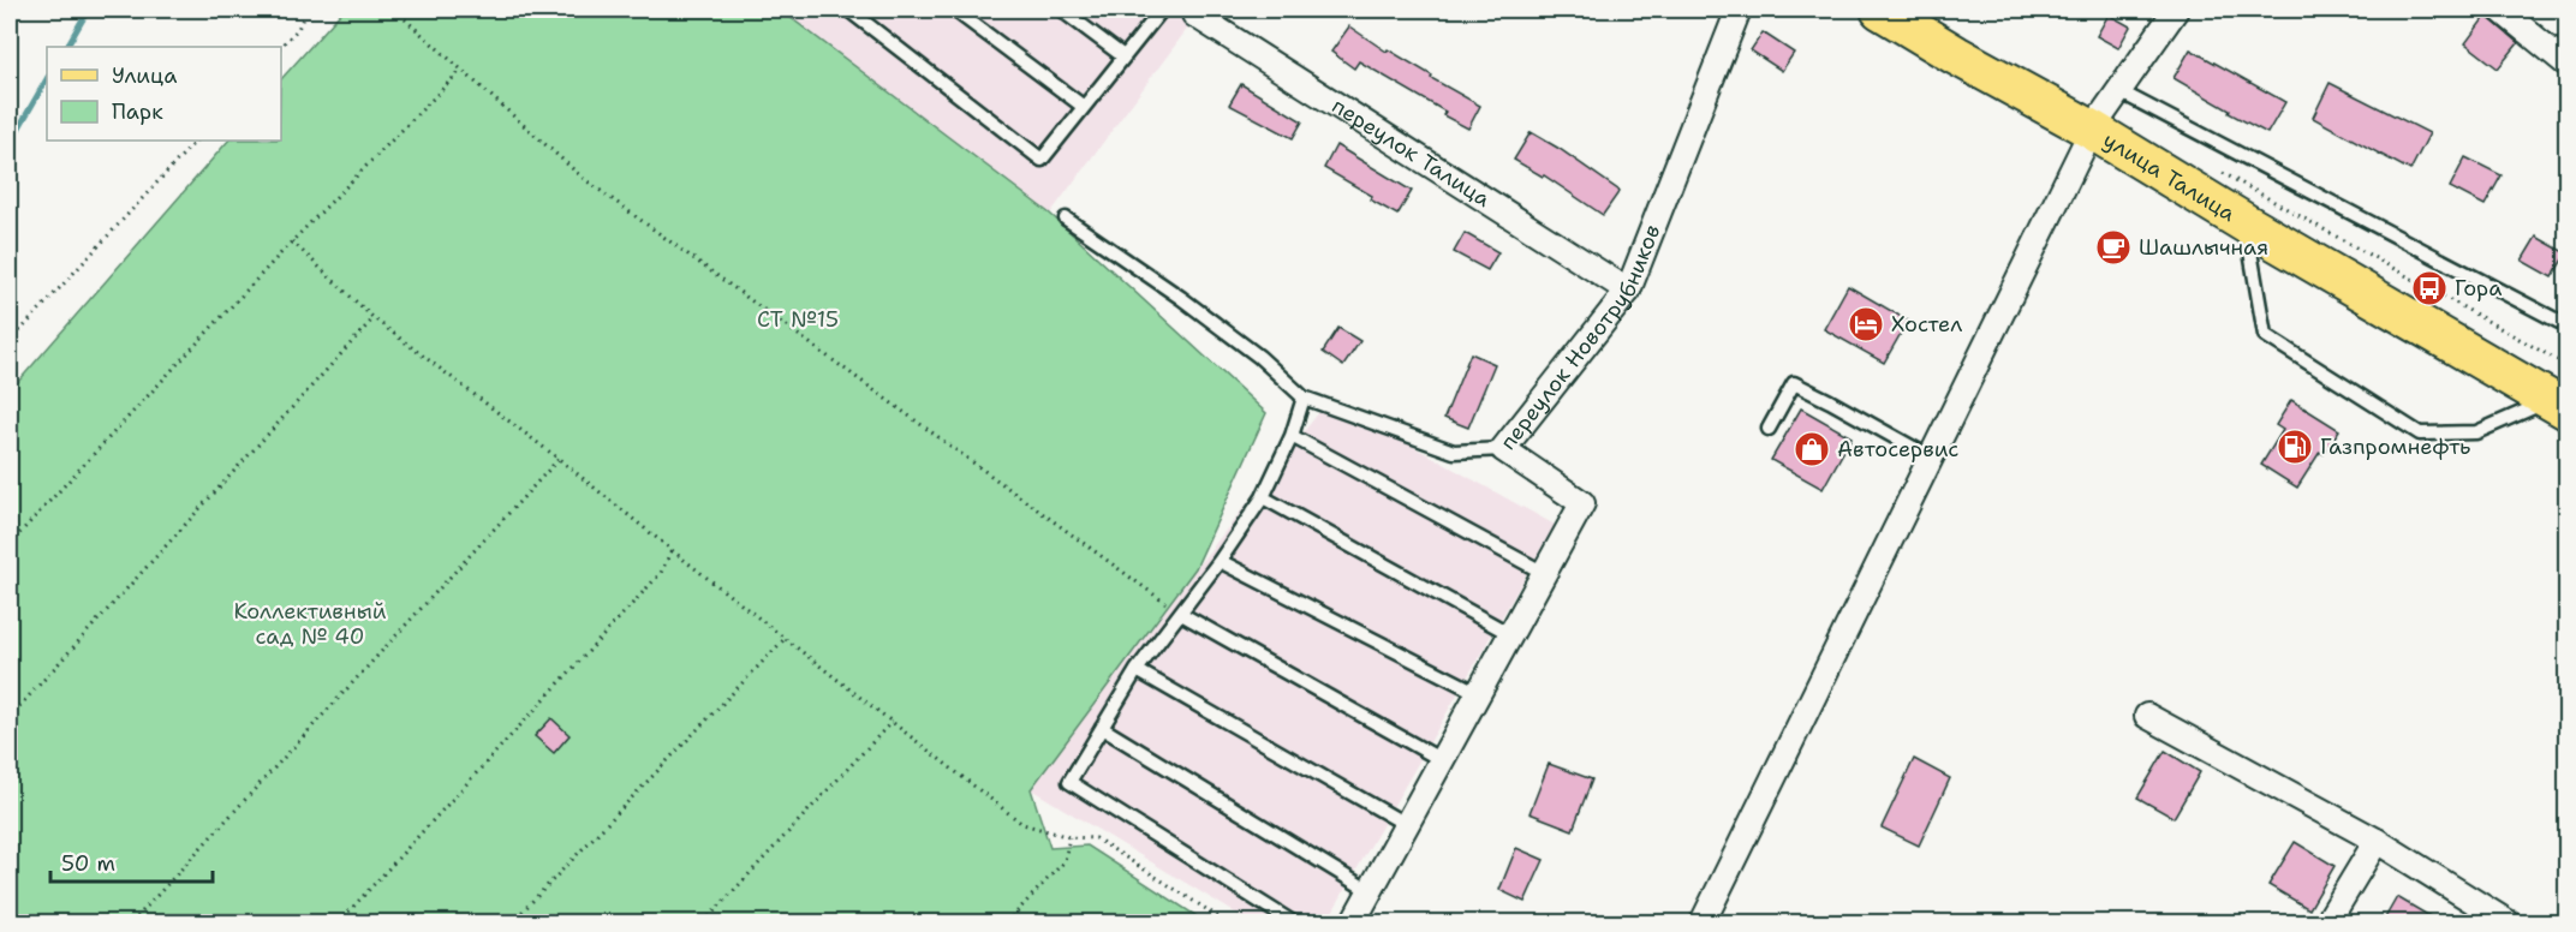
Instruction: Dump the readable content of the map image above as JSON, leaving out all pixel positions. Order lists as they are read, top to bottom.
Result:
{
  "streets": {
    "main road": ["улица Талица"],
    "street": ["переулок Талица", "переулок Новотрубников"]
  },
  "crossings": [
    ["переулок Талица", "переулок Новотрубников"]
  ],
  "parks": ["СТ №15", "Коллективный сад № 40"],
  "places": {
    "cafe": ["Шашлычная"],
    "bus stop": ["Гора"],
    "hotel": ["Хостел"],
    "fuel station": ["Газпромнефть"],
    "shop": ["Автосервис"]
  },
  "legend": ["Улица", "Парк"],
  "scale_bar": "50 m"
}
